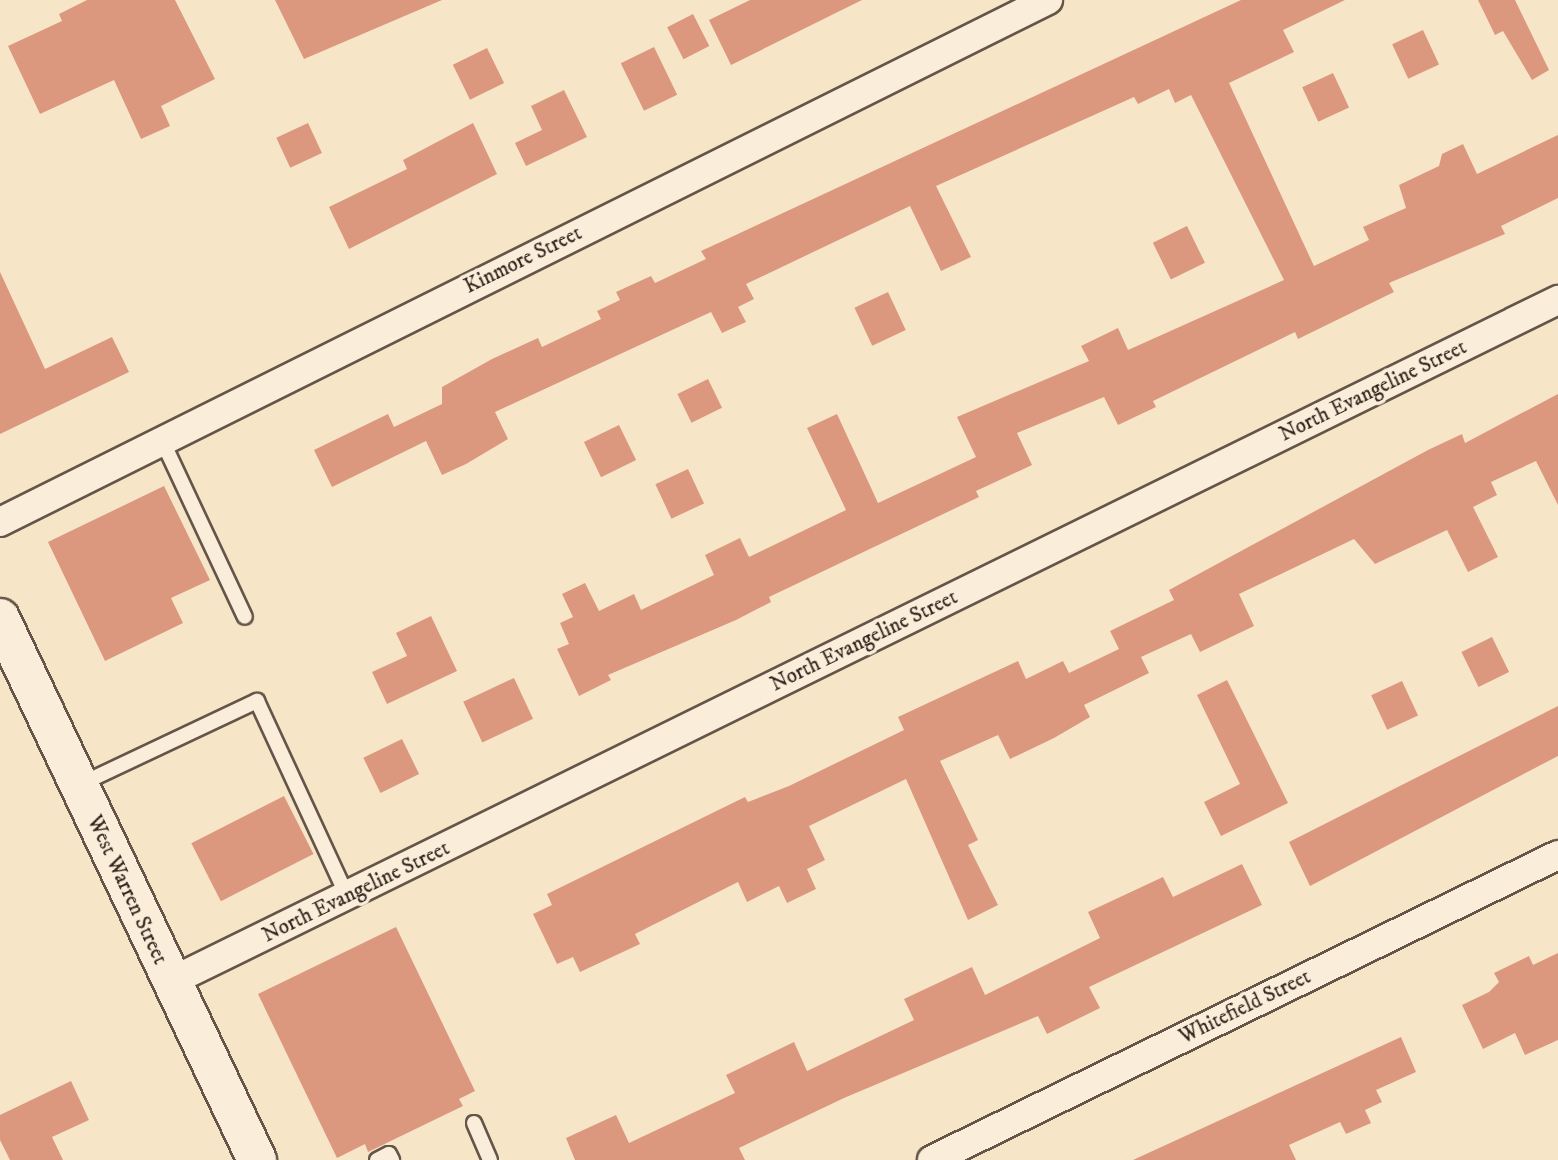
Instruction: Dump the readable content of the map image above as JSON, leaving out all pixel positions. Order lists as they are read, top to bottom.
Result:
{
  "streets": {
    "main road": ["West Warren Street"],
    "street": ["Kinmore Street", "North Evangeline Street", "Whitefield Street"]
  },
  "crossings": [
    ["North Evangeline Street", "West Warren Street"]
  ]
}
